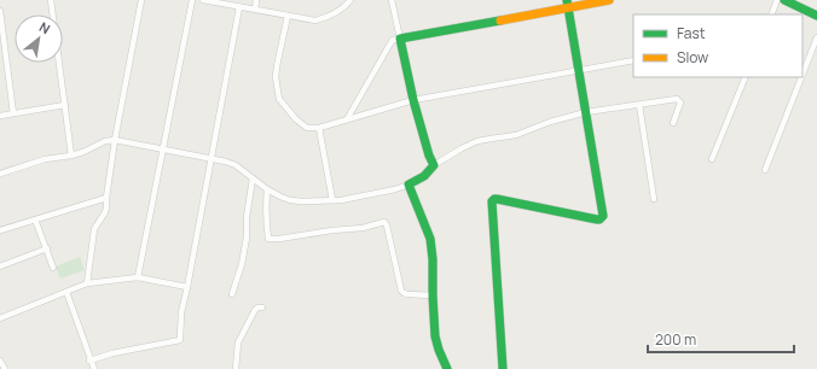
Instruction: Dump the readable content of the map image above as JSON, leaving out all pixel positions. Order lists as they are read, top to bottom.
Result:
{
  "legend": ["Fast", "Slow"],
  "scale_bar": "200 m",
  "north": "top right"
}
